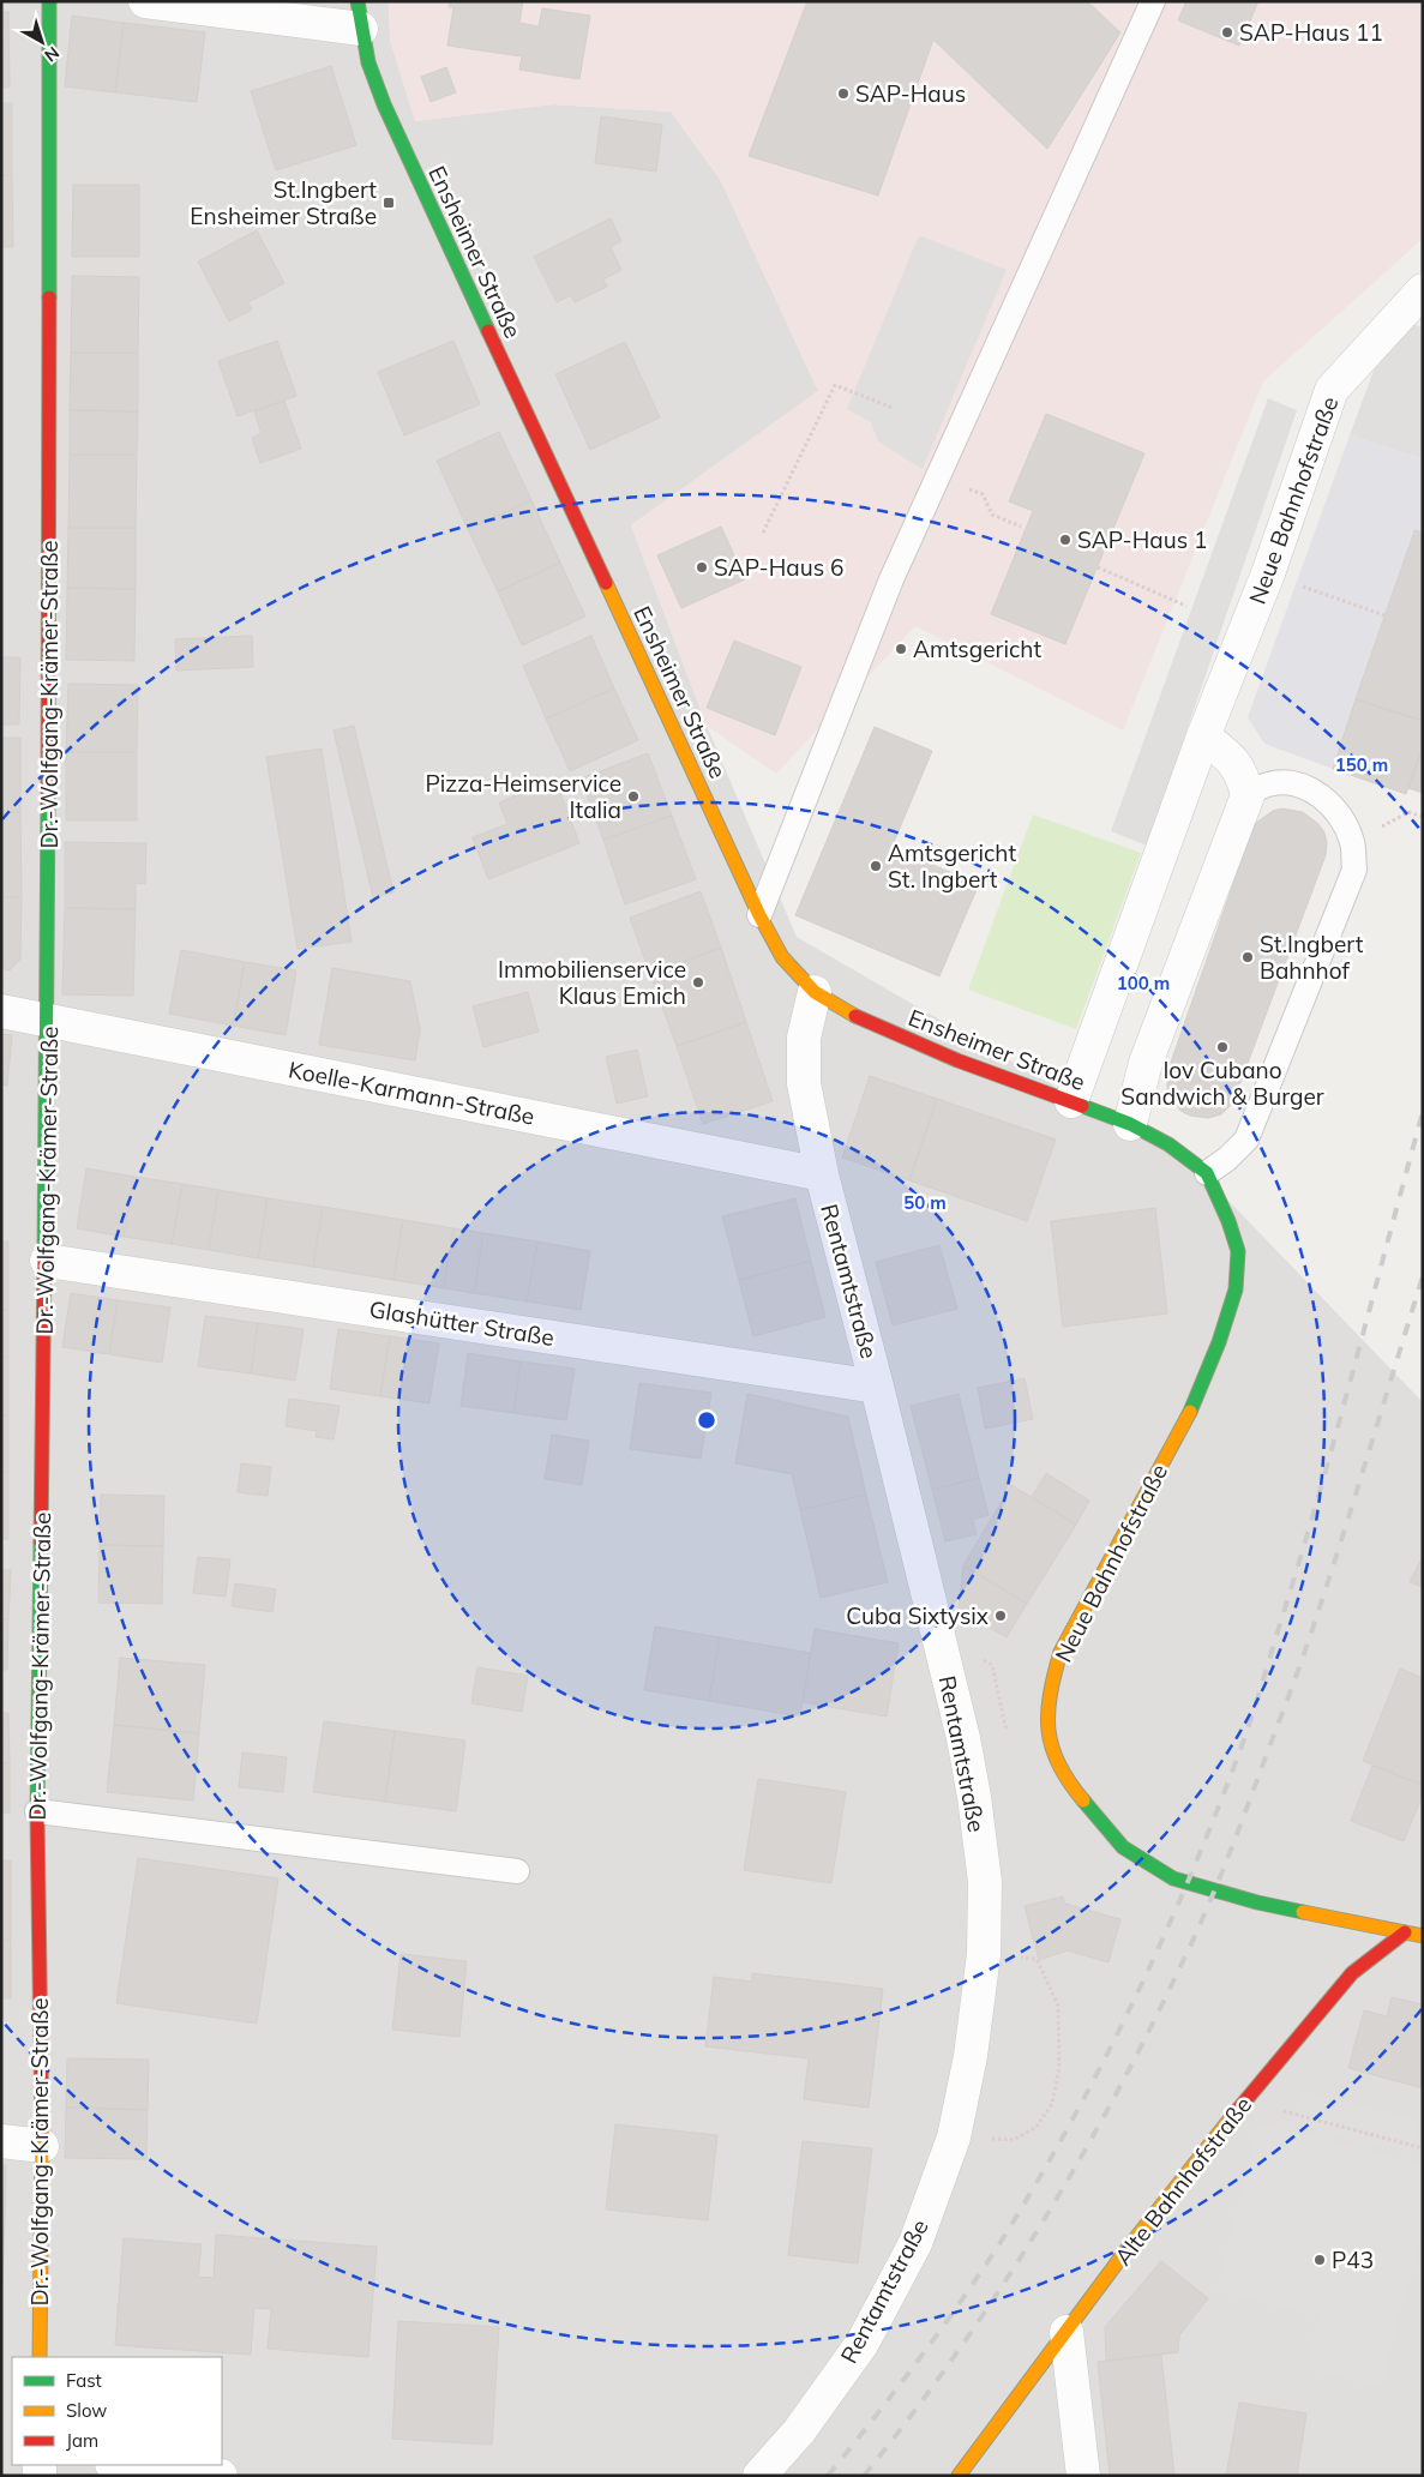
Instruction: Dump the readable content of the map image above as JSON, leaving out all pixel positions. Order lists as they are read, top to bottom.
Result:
{
  "streets": {
    "street": [
      "Ensheimer Straße",
      "Neue Bahnhofstraße",
      "Dr.-Wolfgang-Krämer-Straße",
      "Koelle-Karmann-Straße",
      "Rentamtstraße",
      "Glashütter Straße",
      "Alte Bahnhofstraße"
    ]
  },
  "crossings": [
    ["Ensheimer Straße", "Neue Bahnhofstraße"],
    ["Ensheimer Straße", "Rentamtstraße"],
    ["Neue Bahnhofstraße", "Alte Bahnhofstraße"],
    ["Dr.-Wolfgang-Krämer-Straße", "Koelle-Karmann-Straße"],
    ["Dr.-Wolfgang-Krämer-Straße", "Glashütter Straße"],
    ["Koelle-Karmann-Straße", "Rentamtstraße"],
    ["Rentamtstraße", "Glashütter Straße"]
  ],
  "places": {
    "other": [
      "SAP-Haus 11",
      "SAP-Haus",
      "SAP-Haus 1",
      "SAP-Haus 6",
      "Amtsgericht",
      "Pizza-Heimservice Italia",
      "Amtsgericht St. Ingbert",
      "St.Ingbert Bahnhof",
      "Immobilienservice Klaus Emich",
      "Iov Cubano Sandwich & Burger",
      "Cuba Sixtysix",
      "P43"
    ],
    "transit": ["St.Ingbert Ensheimer Straße"]
  },
  "legend": ["Fast", "Slow", "Jam"],
  "north": "bottom right",
  "rings": ["150 m", "100 m", "50 m"]
}
